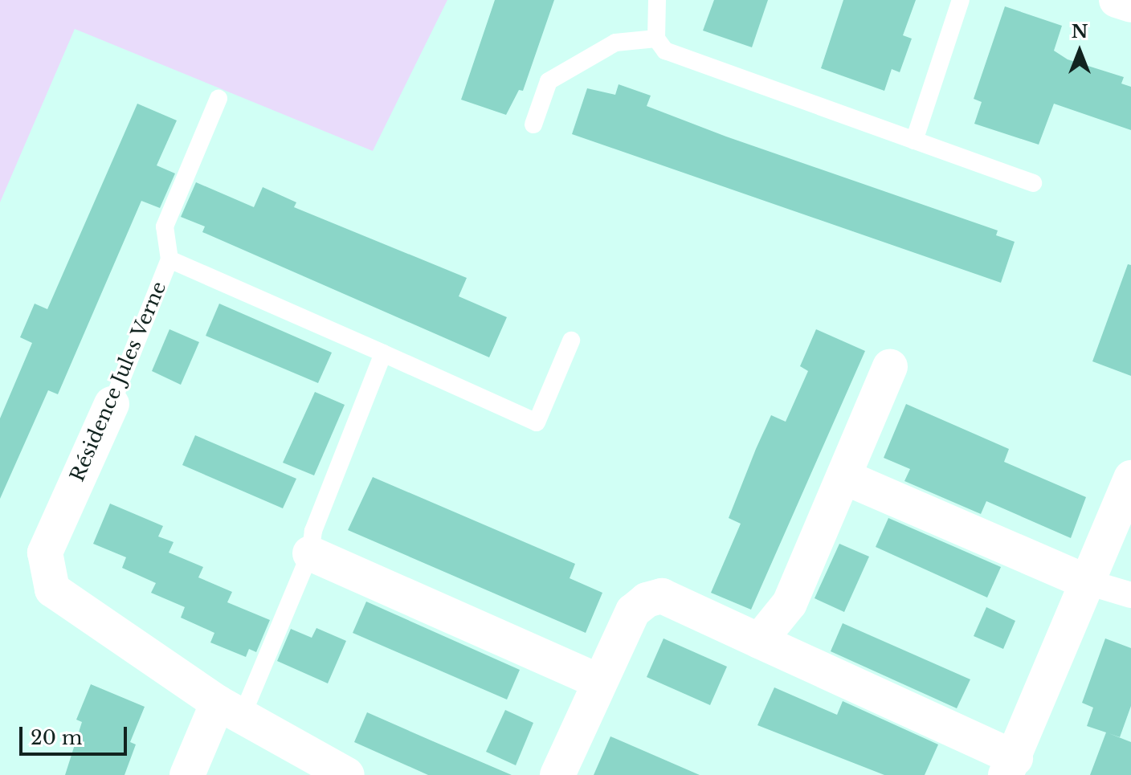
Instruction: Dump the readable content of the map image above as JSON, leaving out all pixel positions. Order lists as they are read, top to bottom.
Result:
{
  "streets": {
    "street": ["Résidence Jules Verne"]
  },
  "scale_bar": "20 m",
  "north": "top"
}
